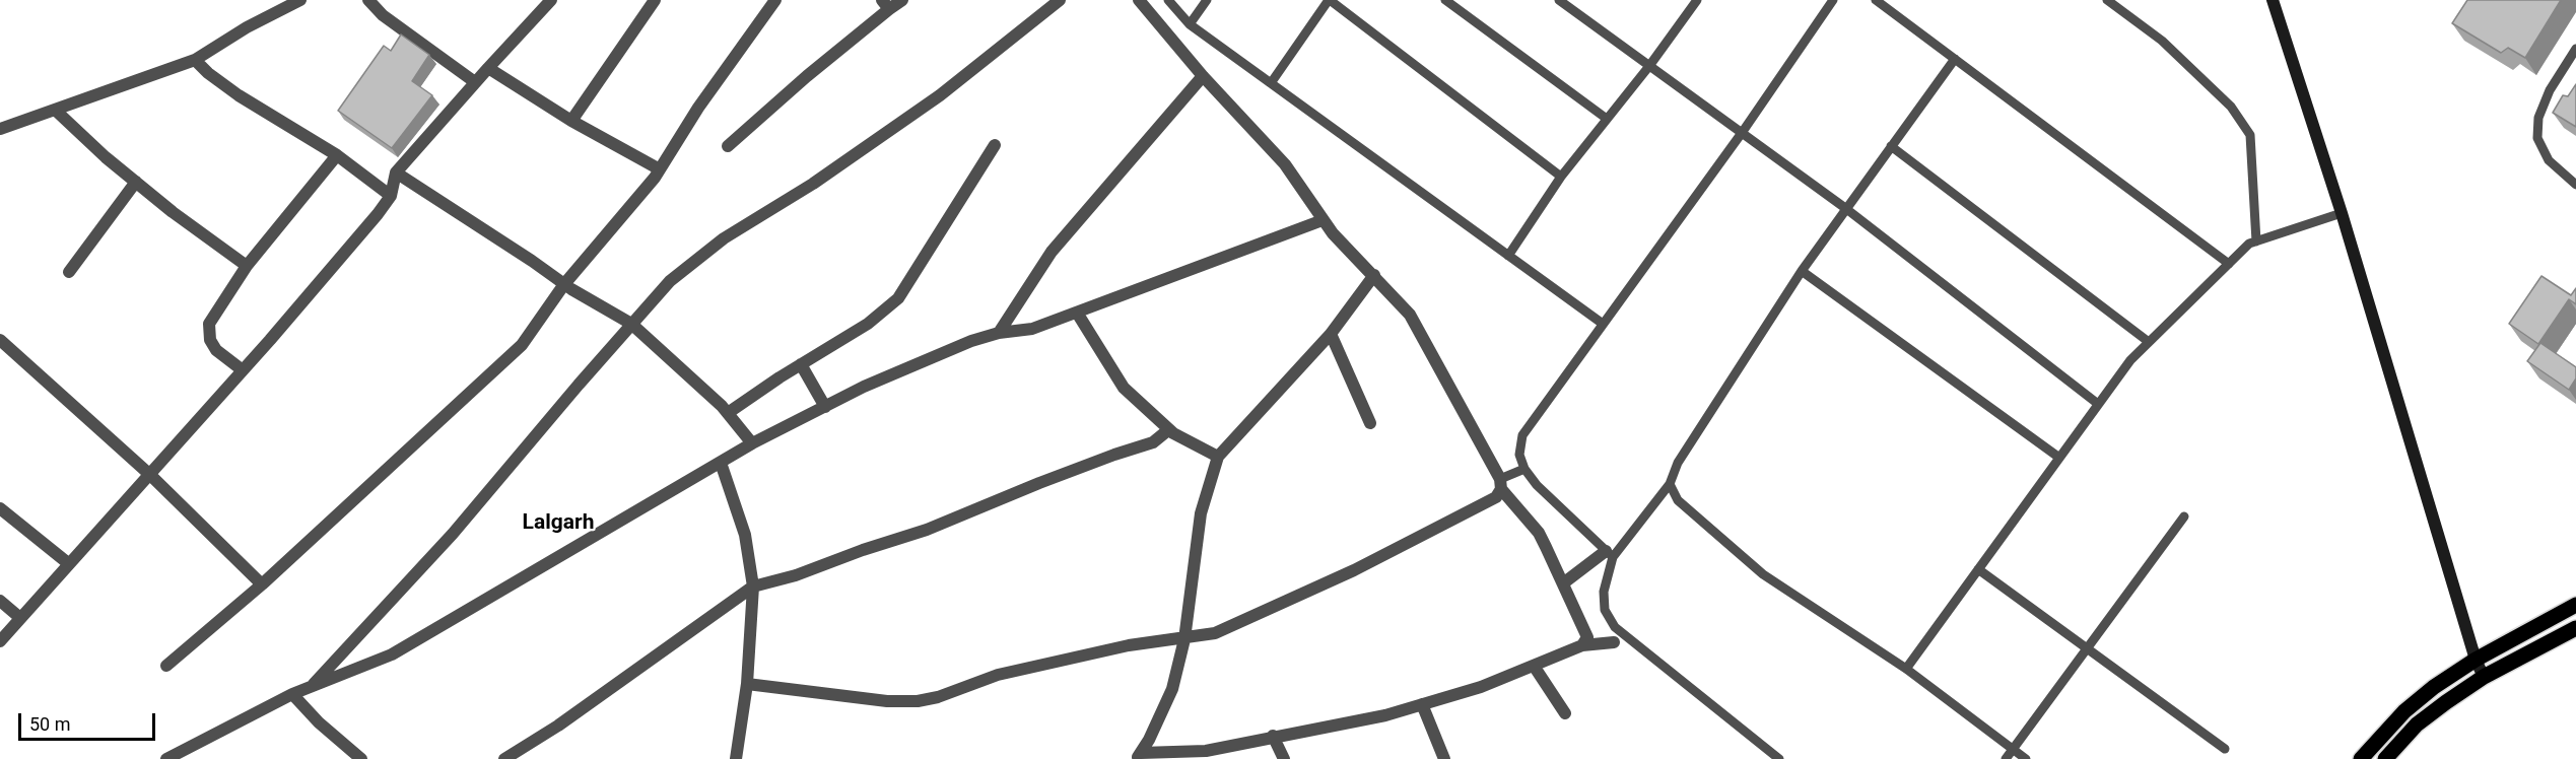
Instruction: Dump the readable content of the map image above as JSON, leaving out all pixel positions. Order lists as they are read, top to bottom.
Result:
{
  "districts": ["Lalgarh"],
  "scale_bar": "50 m"
}
